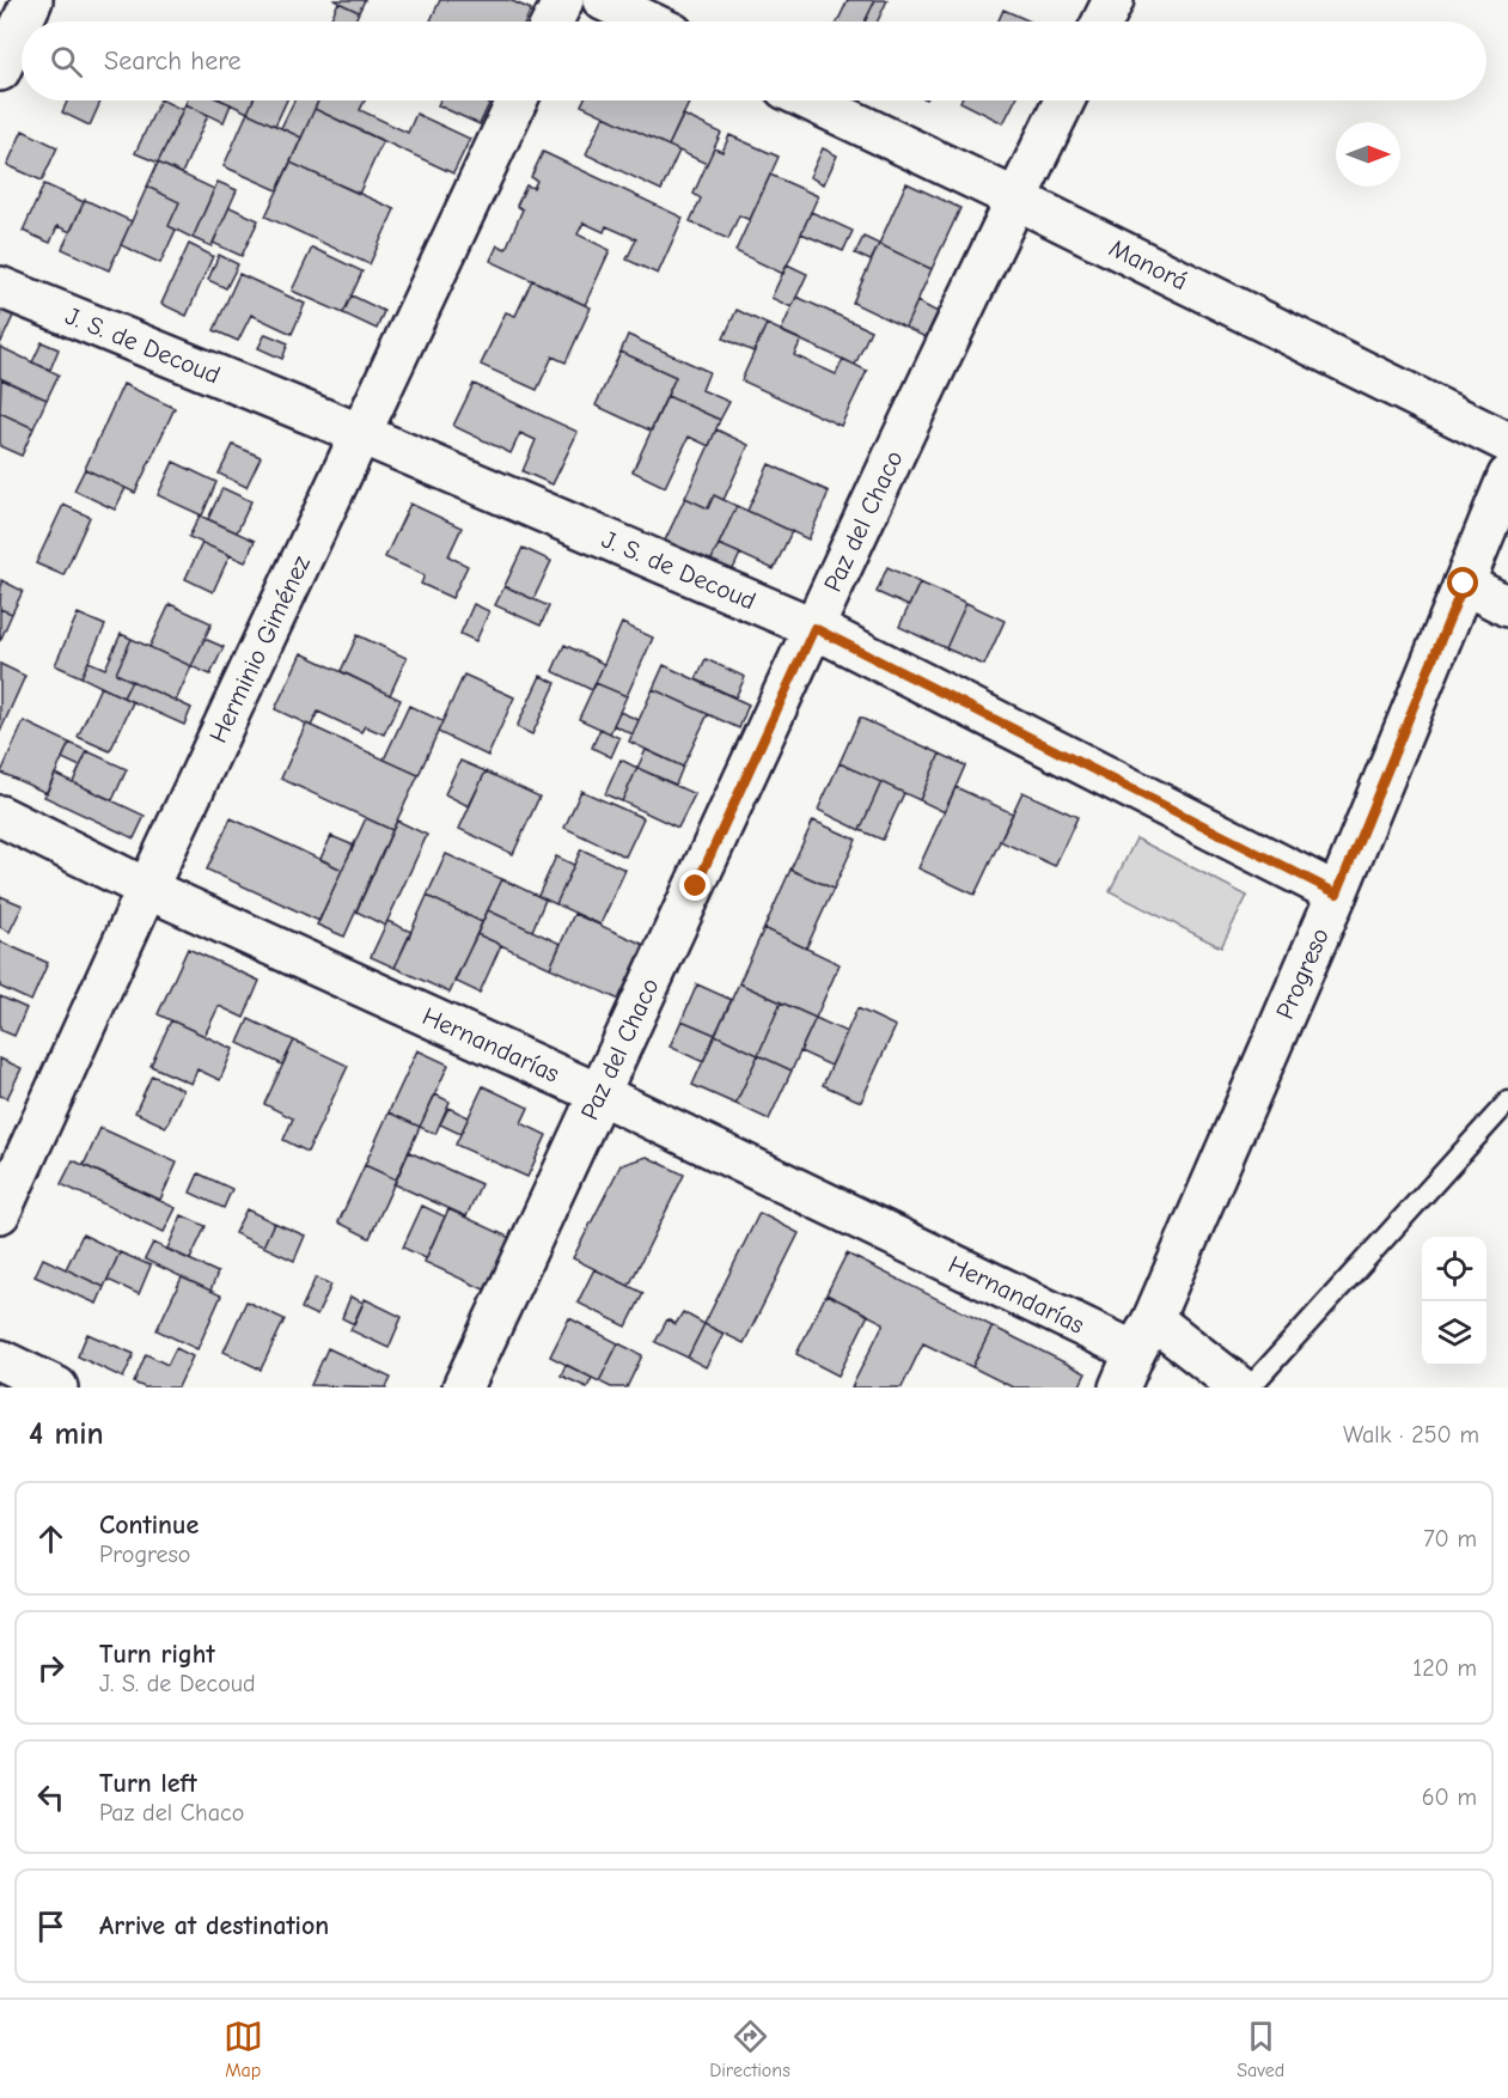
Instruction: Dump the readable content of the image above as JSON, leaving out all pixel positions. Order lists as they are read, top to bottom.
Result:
{
  "streets": {
    "street": [
      "Manorá",
      "J. S. de Decoud",
      "Paz del Chaco",
      "Herminio Giménez",
      "Progreso",
      "Hernandarías"
    ]
  },
  "crossings": [
    ["Manorá", "Paz del Chaco"],
    ["J. S. de Decoud", "Paz del Chaco"],
    ["J. S. de Decoud", "Herminio Giménez"],
    ["J. S. de Decoud", "Progreso"],
    ["Paz del Chaco", "Hernandarías"],
    ["Herminio Giménez", "Hernandarías"],
    ["Progreso", "Hernandarías"]
  ],
  "north": "right",
  "page": {
    "search": "Search here",
    "heading": ["4 min", "Walk · 250 m"],
    "list": [
      ["Continue", "Progreso", "70 m"],
      ["Turn right", "J. S. de Decoud", "120 m"],
      ["Turn left", "Paz del Chaco", "60 m"],
      "Arrive at destination"
    ],
    "nav": ["Map", "Directions", "Saved"]
  }
}
